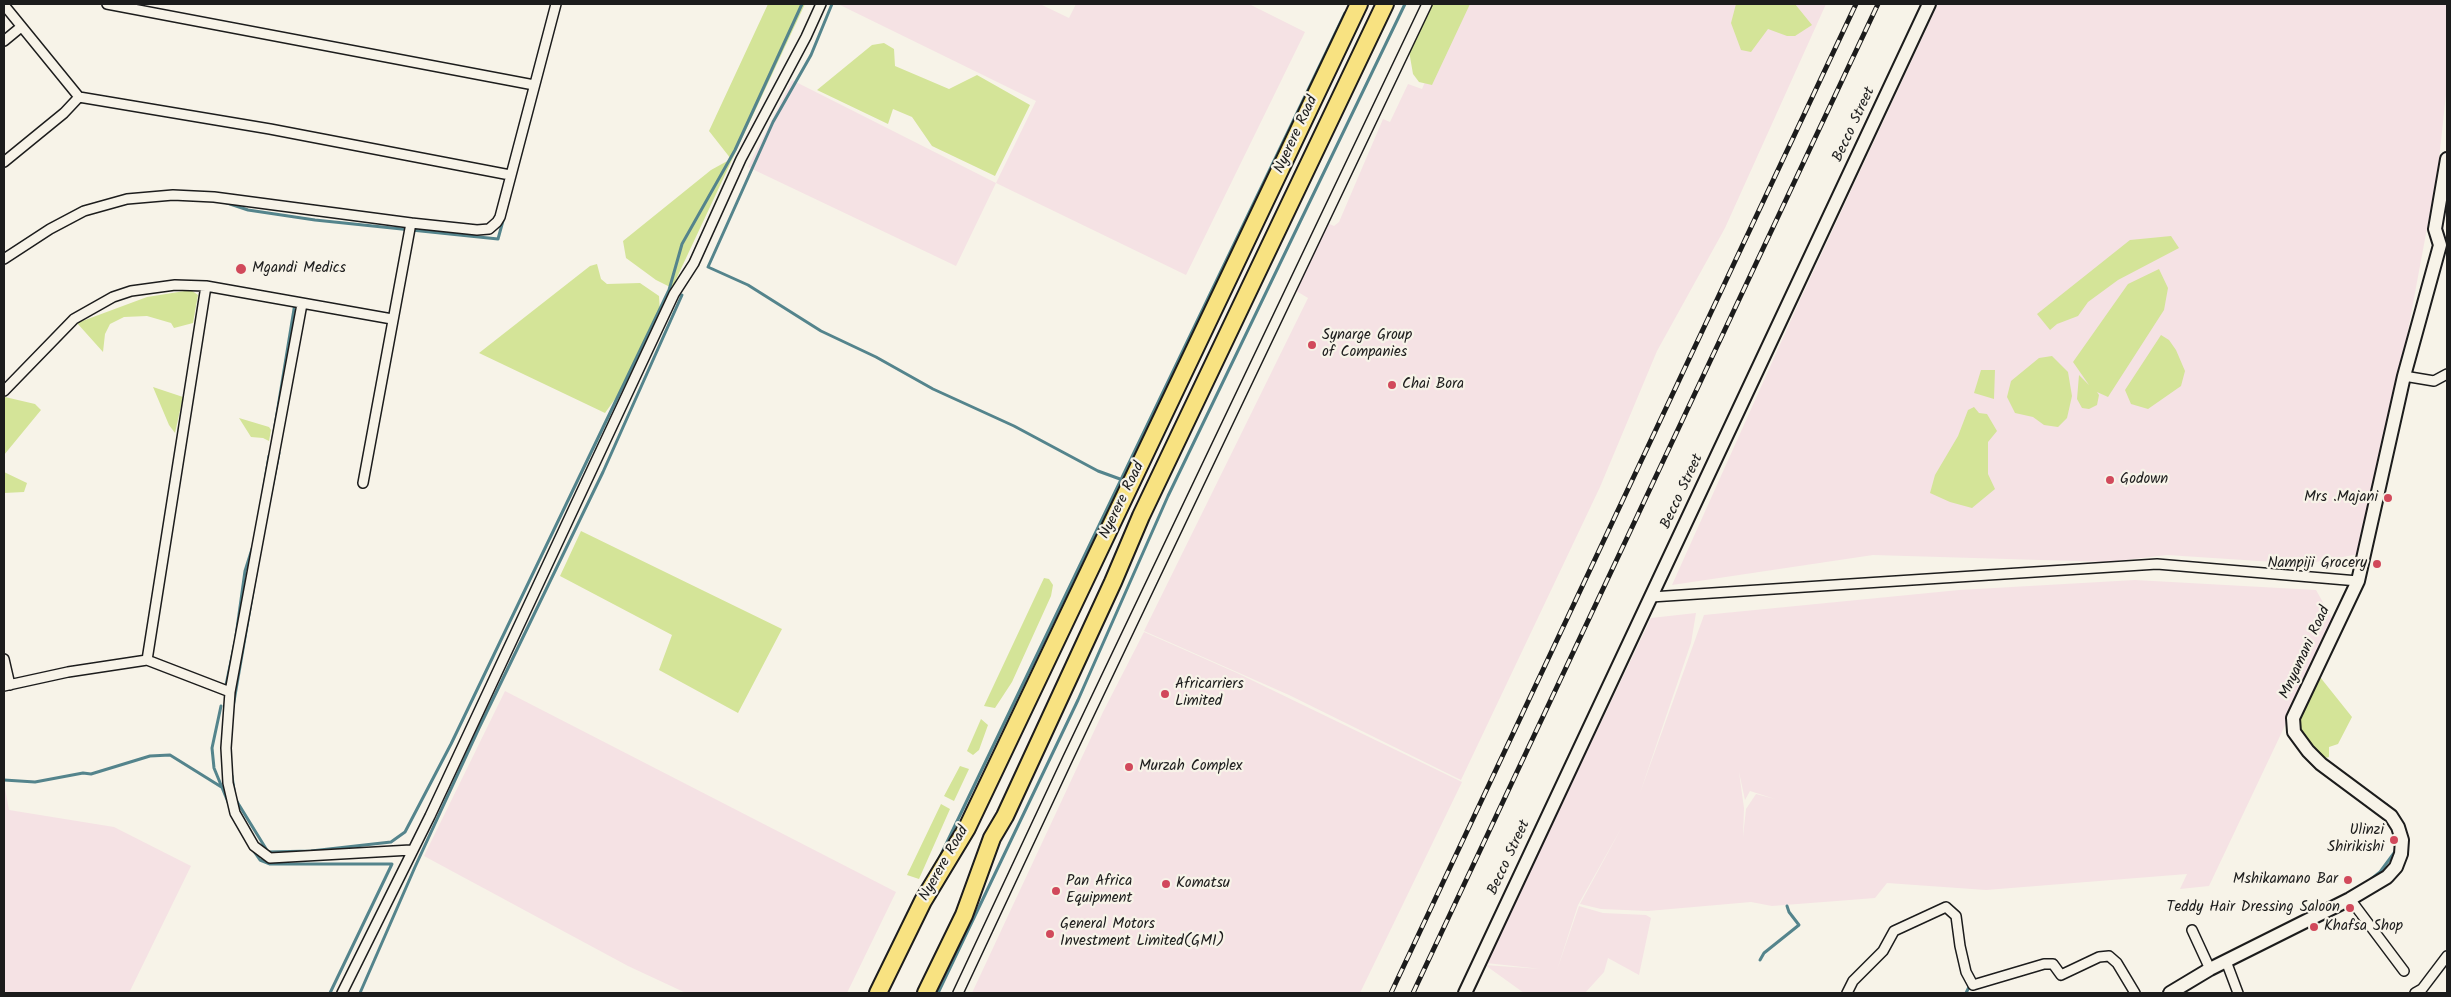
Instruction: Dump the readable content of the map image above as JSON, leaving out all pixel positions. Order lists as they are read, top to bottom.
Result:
{
  "streets": {
    "highway": ["Nyerere Road"],
    "street": ["Becco Street", "Mnyamani Road"]
  },
  "places": [
    "Mgandi Medics",
    "Synarge Group of Companies",
    "Chai Bora",
    "Godown",
    "Mrs .Majani",
    "Nampiji Grocery",
    "Africarriers Limited",
    "Murzah Complex",
    "Ulinzi Shirikishi",
    "Mshikamano Bar",
    "Komatsu",
    "Pan Africa Equipment",
    "Teddy Hair Dressing Saloon",
    "Khafsa Shop",
    "General Motors Investment Limited(GMI)"
  ]
}
